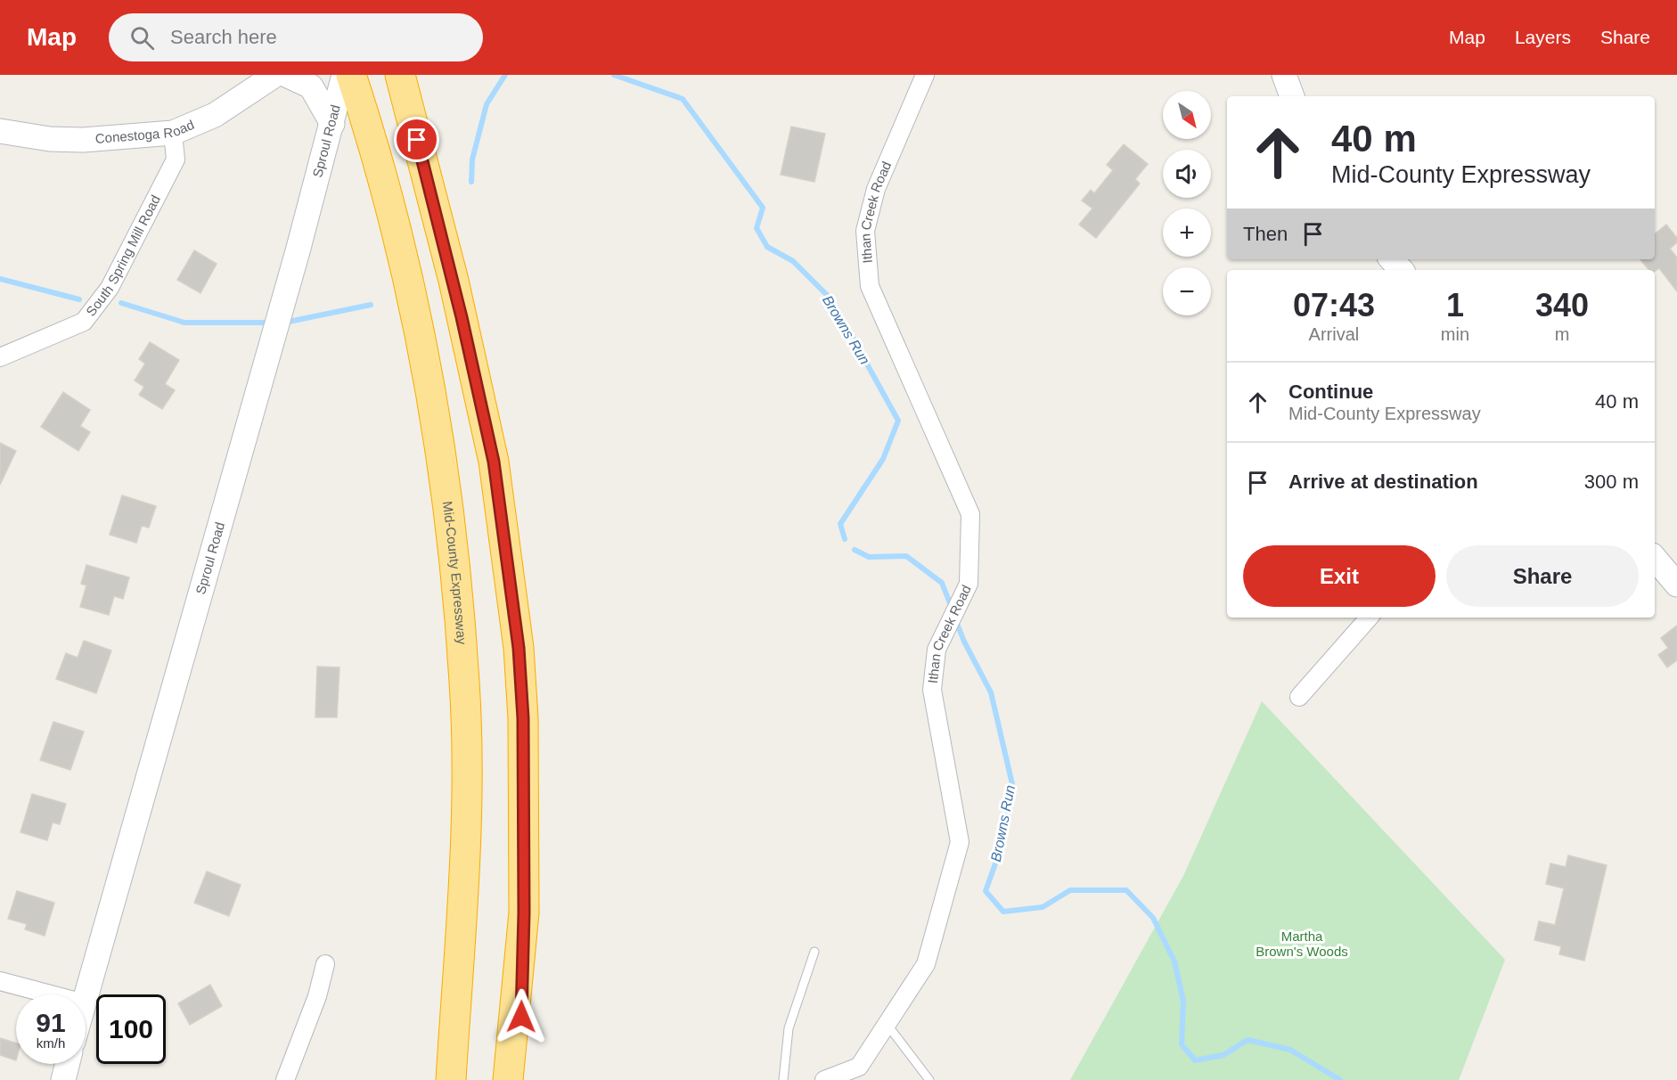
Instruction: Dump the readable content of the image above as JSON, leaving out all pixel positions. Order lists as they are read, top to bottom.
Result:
{
  "streets": {
    "highway": ["Mid-County Expressway"],
    "main road": ["Conestoga Road", "Sproul Road"],
    "street": ["Ithan Creek Road", "South Spring Mill Road"]
  },
  "crossings": [
    ["Conestoga Road", "South Spring Mill Road"]
  ],
  "water": ["Browns Run"],
  "parks": ["Martha Brown's Woods"],
  "north": "bottom right",
  "page": {
    "header": "Map",
    "search": "Search here",
    "nav": ["Map", "Layers", "Share"],
    "map_buttons": ["+", "−"],
    "turn": ["40 m", "Mid-County Expressway"],
    "then": "Then",
    "eta": [
      "07:43",
      "Arrival",
      "1",
      "min",
      "340",
      "m"
    ],
    "list": [
      {
        "name": "Continue",
        "note": "Mid-County Expressway",
        "value": "40 m"
      },
      {
        "name": "Arrive at destination",
        "value": "300 m"
      }
    ],
    "buttons": ["Exit", "Share"],
    "speed": "91 km/h",
    "limit": "100"
  }
}
